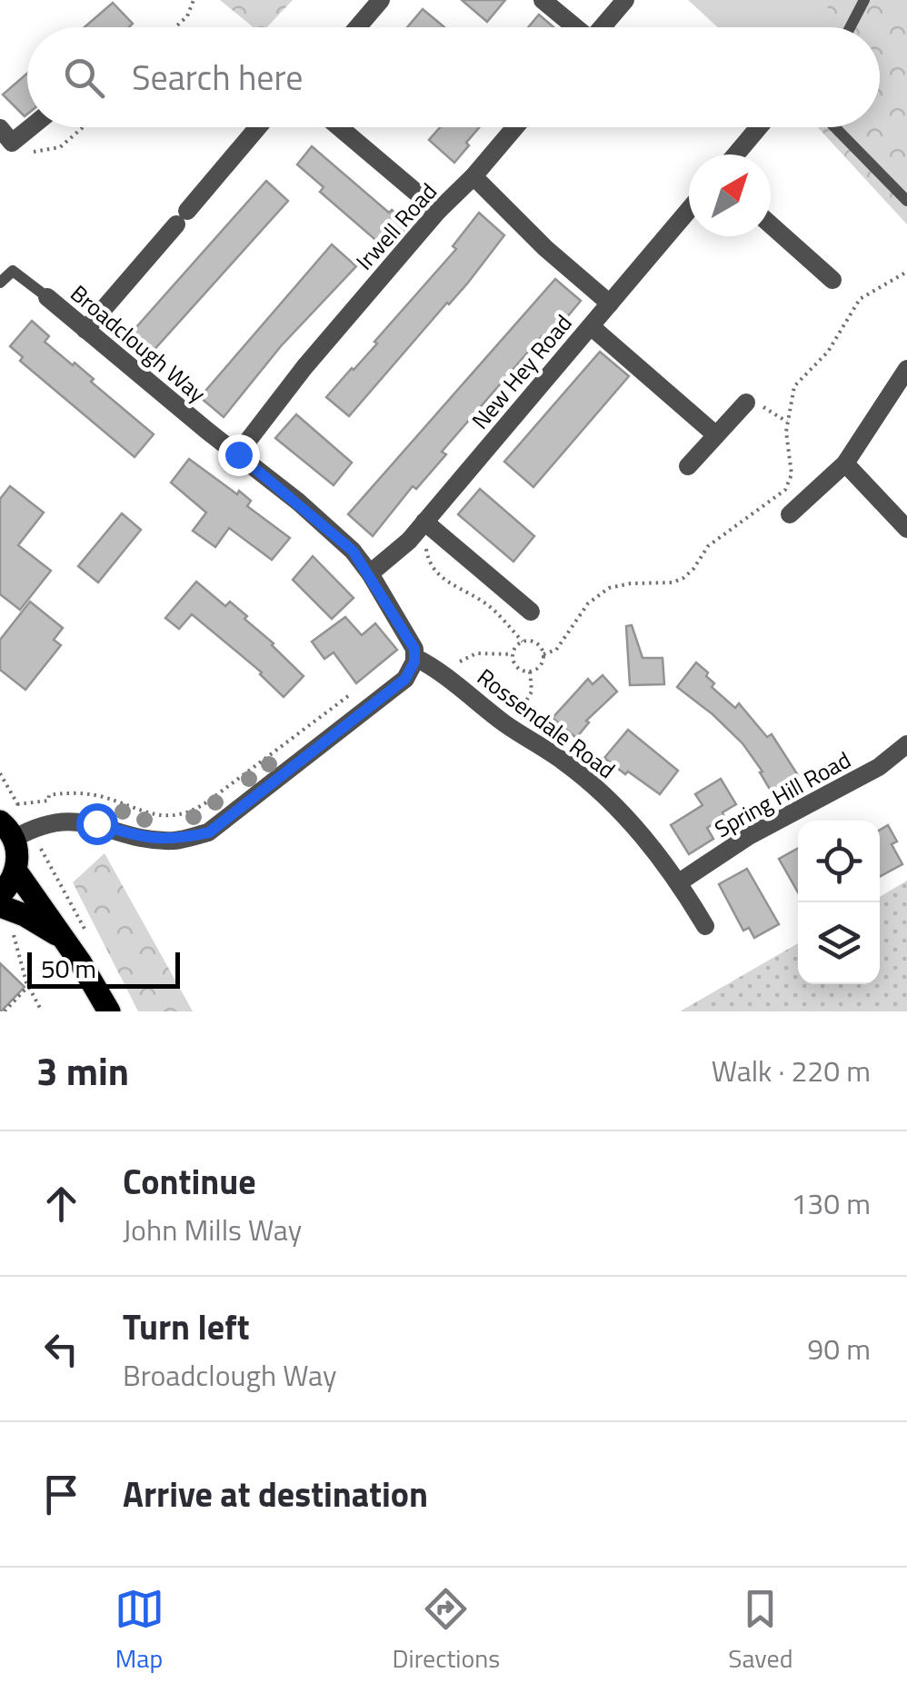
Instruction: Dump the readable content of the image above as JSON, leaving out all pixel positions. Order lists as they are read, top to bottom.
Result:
{
  "streets": {
    "street": [
      "Irwell Road",
      "Broadclough Way",
      "New Hey Road",
      "Rossendale Road",
      "Spring Hill Road"
    ]
  },
  "crossings": [
    ["Irwell Road", "Broadclough Way"],
    ["Broadclough Way", "New Hey Road"],
    ["Broadclough Way", "Rossendale Road"],
    ["Rossendale Road", "Spring Hill Road"]
  ],
  "scale_bar": "50 m",
  "north": "top right",
  "page": {
    "search": "Search here",
    "scale": "50 m",
    "heading": ["3 min", "Walk · 220 m"],
    "list": [
      ["Continue", "John Mills Way", "130 m"],
      ["Turn left", "Broadclough Way", "90 m"],
      "Arrive at destination"
    ],
    "nav": ["Map", "Directions", "Saved"]
  }
}
